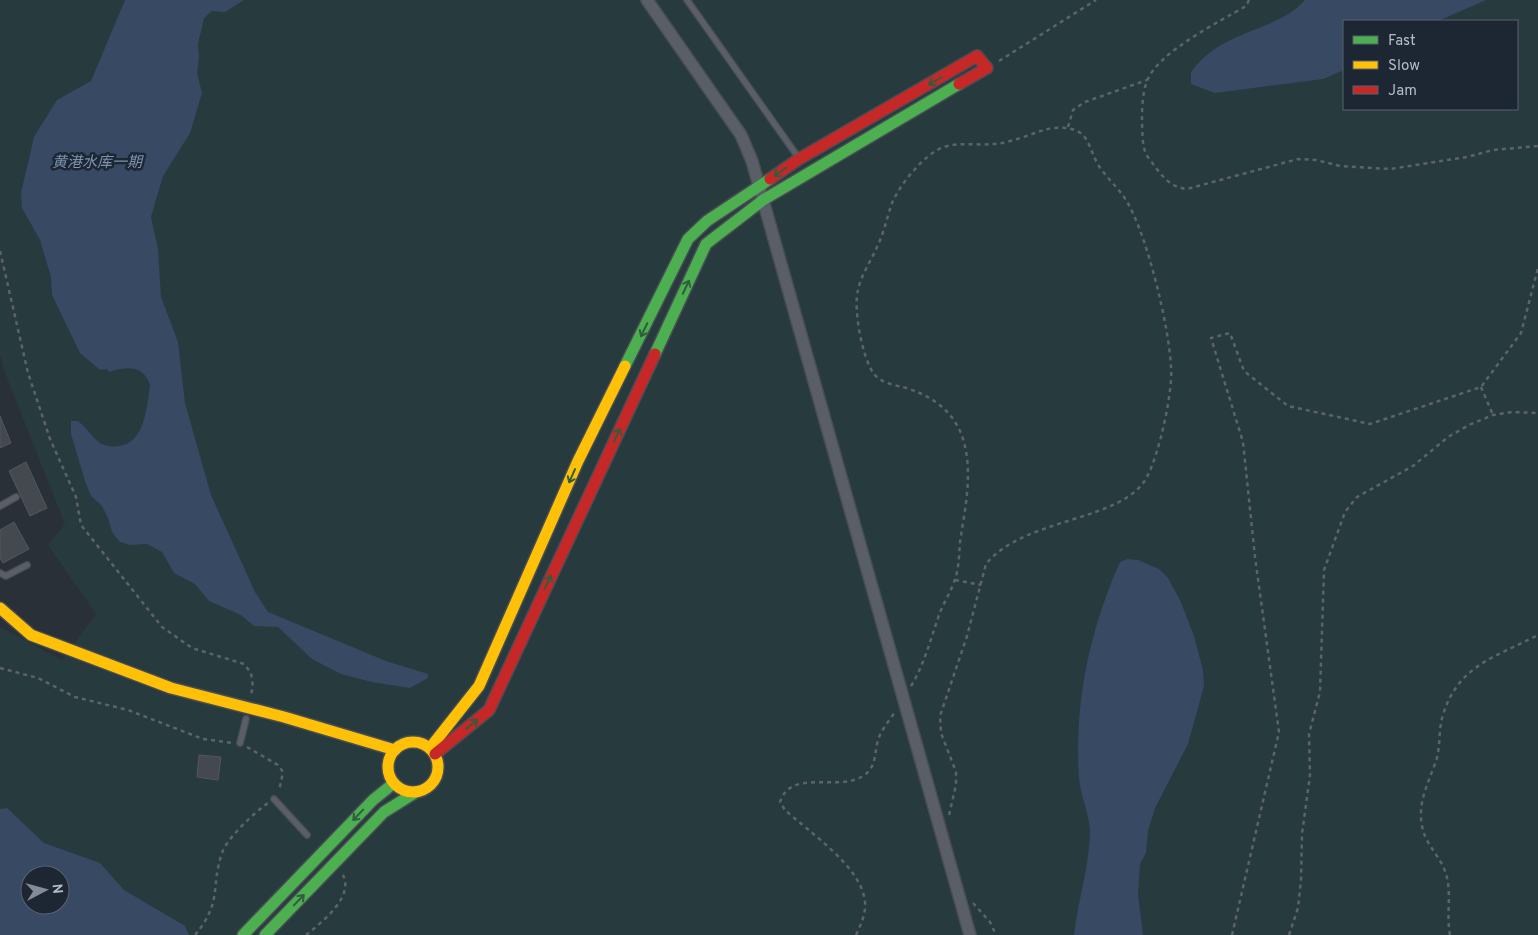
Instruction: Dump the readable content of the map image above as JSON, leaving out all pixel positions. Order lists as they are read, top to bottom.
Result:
{
  "water": ["黄港水库一期"],
  "legend": ["Fast", "Slow", "Jam"],
  "north": "right"
}
